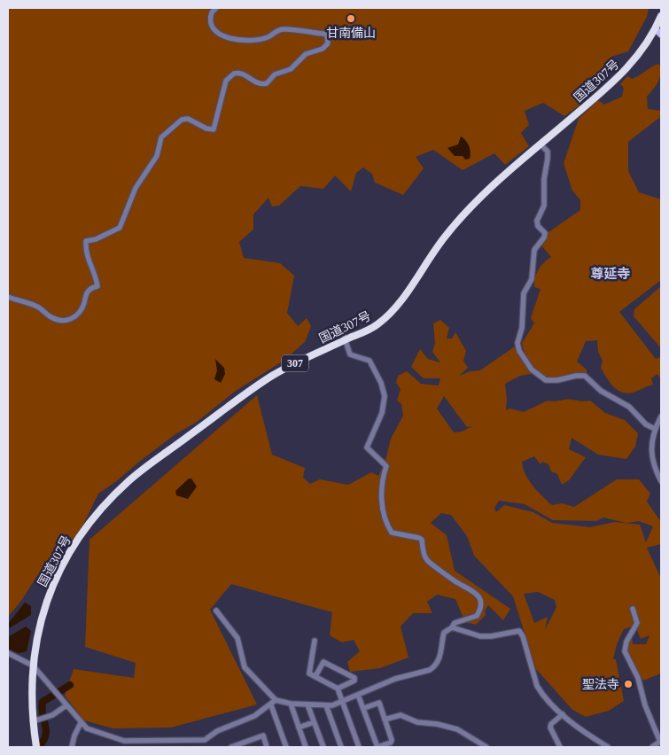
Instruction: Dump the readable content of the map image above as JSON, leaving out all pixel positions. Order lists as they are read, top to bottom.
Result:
{
  "streets": {
    "highway": ["国道307号", "307"]
  },
  "districts": ["尊延寺"],
  "places": ["甘南備山", "聖法寺"]
}
